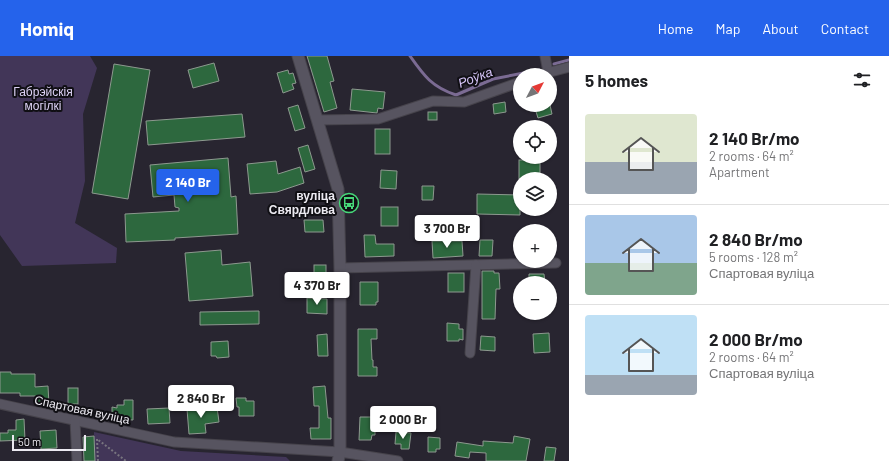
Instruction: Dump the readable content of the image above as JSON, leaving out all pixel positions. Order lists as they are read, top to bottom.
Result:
{
  "streets": {
    "street": ["Спартовая вуліца"]
  },
  "water": ["Роўка"],
  "parks": ["Габрэйскія могілкі"],
  "places": {
    "bus stop": ["вуліца Свярдлова"]
  },
  "scale_bar": "50 m",
  "north": "top right",
  "page": {
    "header": "Homiq",
    "nav": [
      "Home",
      "Map",
      "About",
      "Contact"
    ],
    "heading": "5 homes",
    "map_buttons": ["+", "−"],
    "list": [
      {
        "name": "2 140 Br/mo",
        "note": "2 rooms · 64 m² · Apartment"
      },
      {
        "name": "2 840 Br/mo",
        "note": "5 rooms · 128 m² · Спартовая вуліца"
      },
      {
        "name": "2 000 Br/mo",
        "note": "2 rooms · 64 m² · Спартовая вуліца"
      }
    ],
    "price": [
      "2 140 Br",
      "3 700 Br",
      "4 370 Br",
      "2 840 Br",
      "2 000 Br"
    ],
    "scale": "50 m"
  }
}
